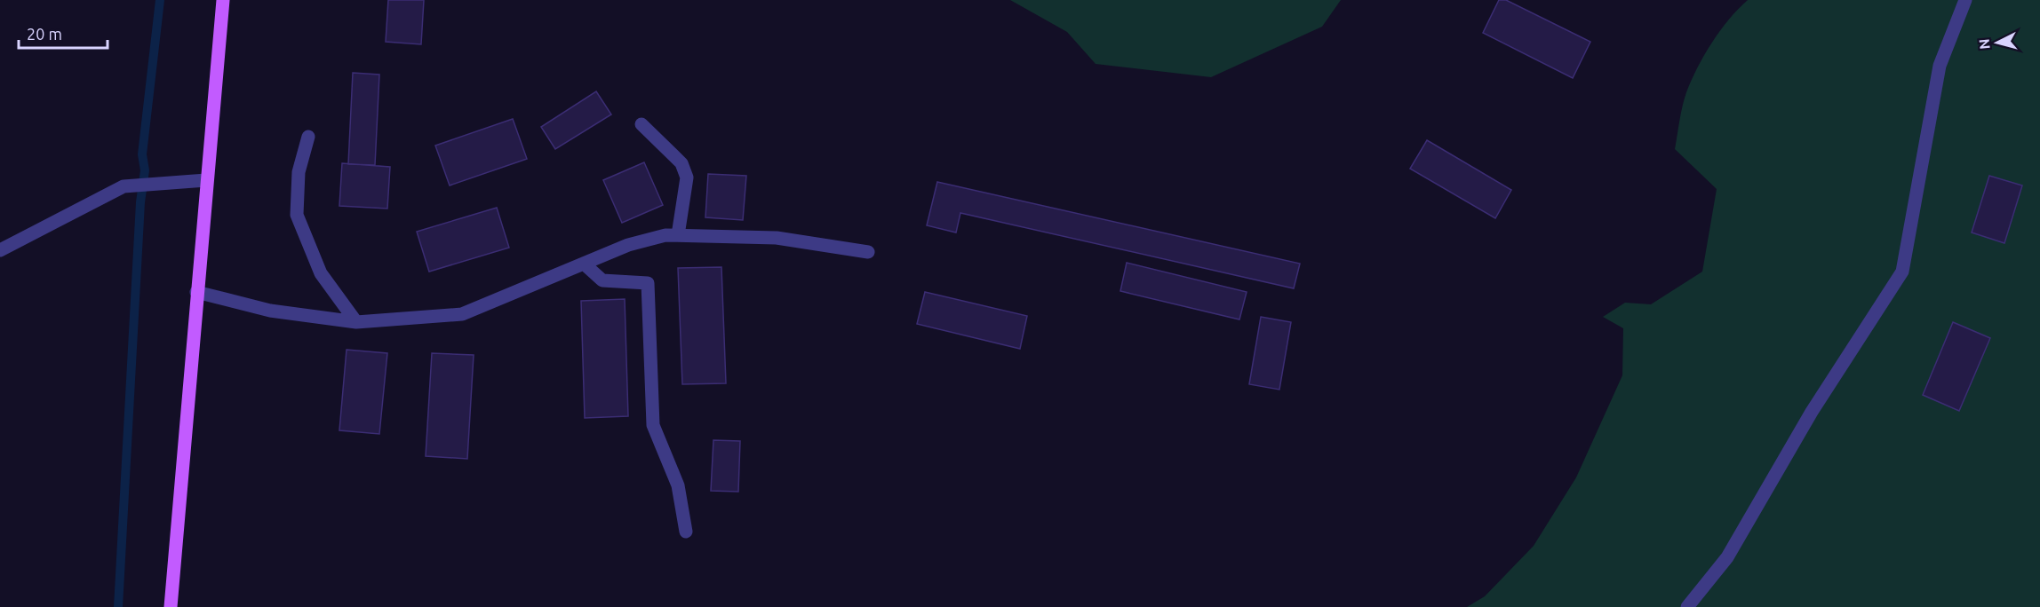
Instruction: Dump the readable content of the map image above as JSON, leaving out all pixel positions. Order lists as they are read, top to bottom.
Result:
{
  "scale_bar": "20 m",
  "north": "left"
}
